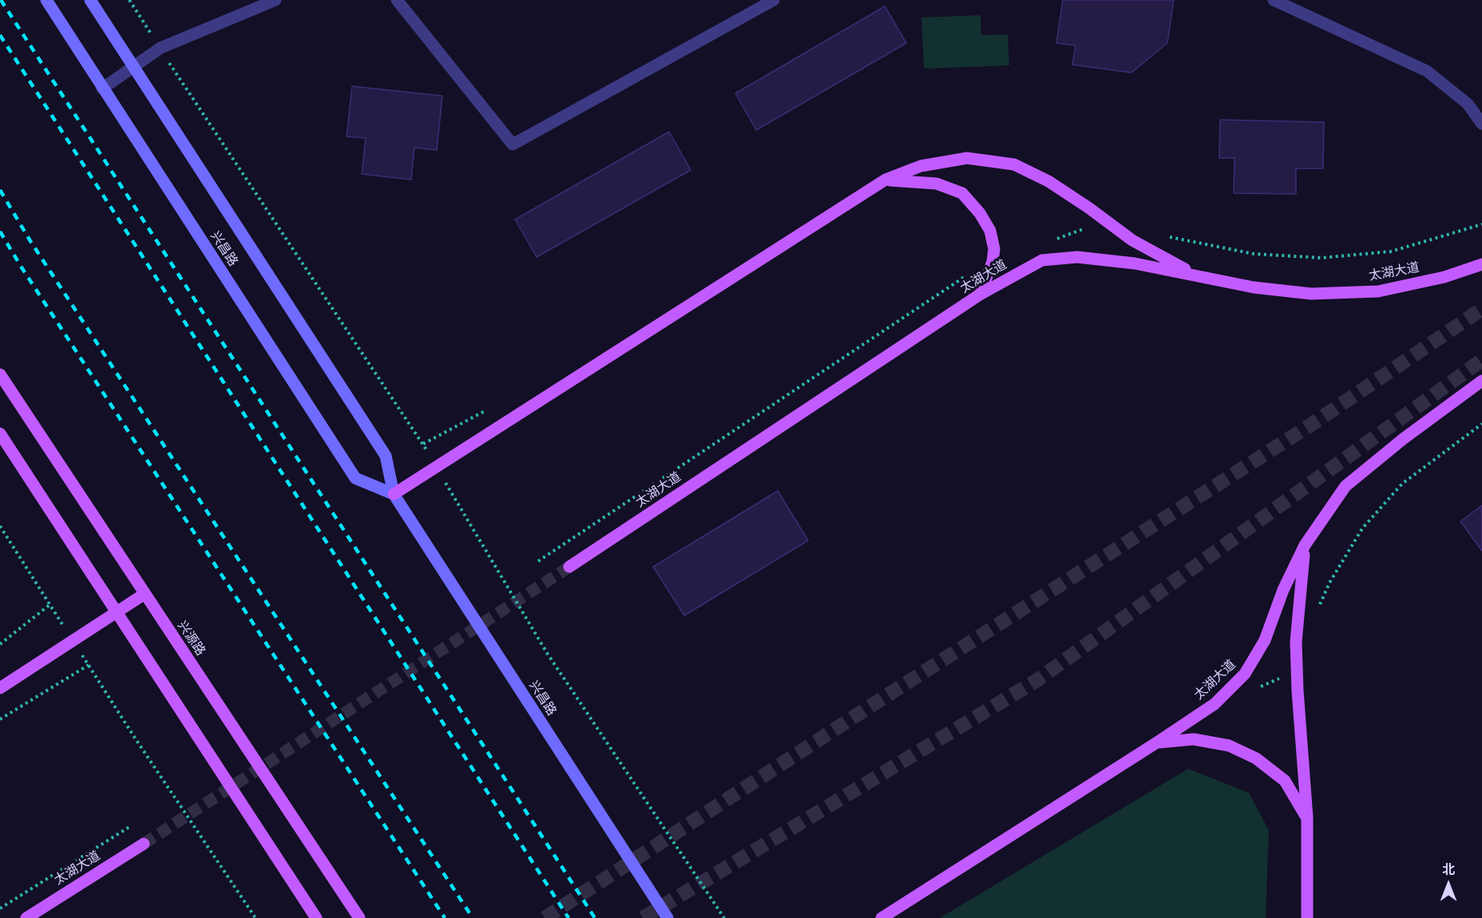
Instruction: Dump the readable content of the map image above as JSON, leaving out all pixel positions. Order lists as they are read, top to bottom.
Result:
{
  "streets": {
    "main road": ["兴昌路", "太湖大道", "兴源路"]
  },
  "north": "top"
}
